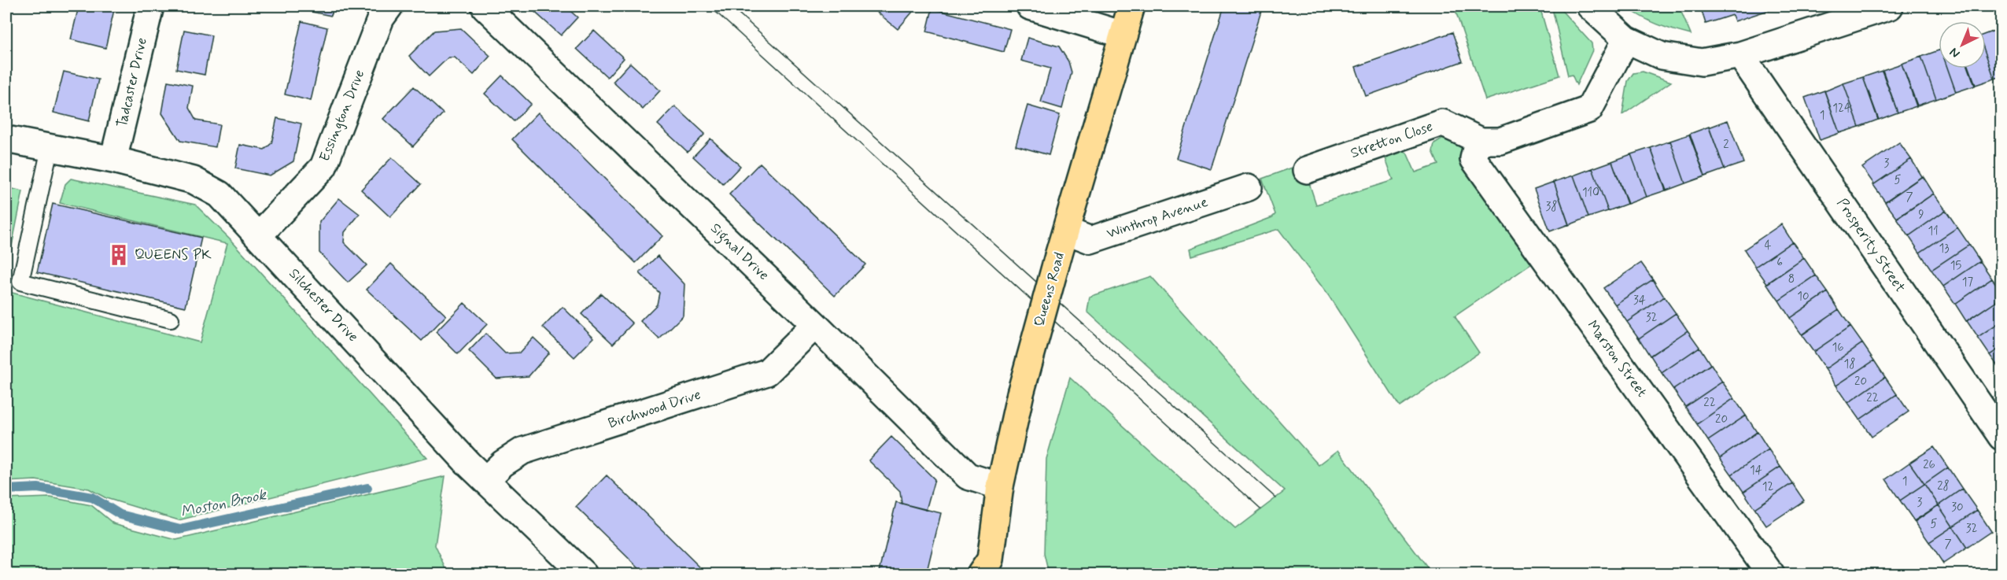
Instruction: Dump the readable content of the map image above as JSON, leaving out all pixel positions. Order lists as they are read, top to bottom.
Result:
{
  "streets": {
    "highway": ["Queens Road"],
    "street": [
      "Tadcaster Drive",
      "Essington Drive",
      "Stretton Close",
      "Winthrop Avenue",
      "Prosperity Street",
      "Signal Drive",
      "Silchester Drive",
      "Marston Street",
      "Birchwood Drive"
    ]
  },
  "crossings": [
    ["Tadcaster Drive", "Silchester Drive"],
    ["Essington Drive", "Silchester Drive"],
    ["Stretton Close", "Marston Street"],
    ["Winthrop Avenue", "Queens Road"],
    ["Signal Drive", "Queens Road"],
    ["Signal Drive", "Birchwood Drive"],
    ["Silchester Drive", "Birchwood Drive"]
  ],
  "water": ["Moston Brook"],
  "places": {
    "building": ["QUEENS PK"]
  },
  "house_numbers": [
    "124",
    "1",
    "2",
    "3",
    "5",
    "110",
    "7",
    "38",
    "9",
    "11",
    "4",
    "13",
    "6",
    "15",
    "8",
    "17",
    "10",
    "34",
    "32",
    "16",
    "18",
    "20",
    "22",
    "22",
    "20",
    "26",
    "14",
    "1",
    "28",
    "12",
    "3",
    "30",
    "5",
    "32",
    "7"
  ],
  "north": "bottom left"
}
